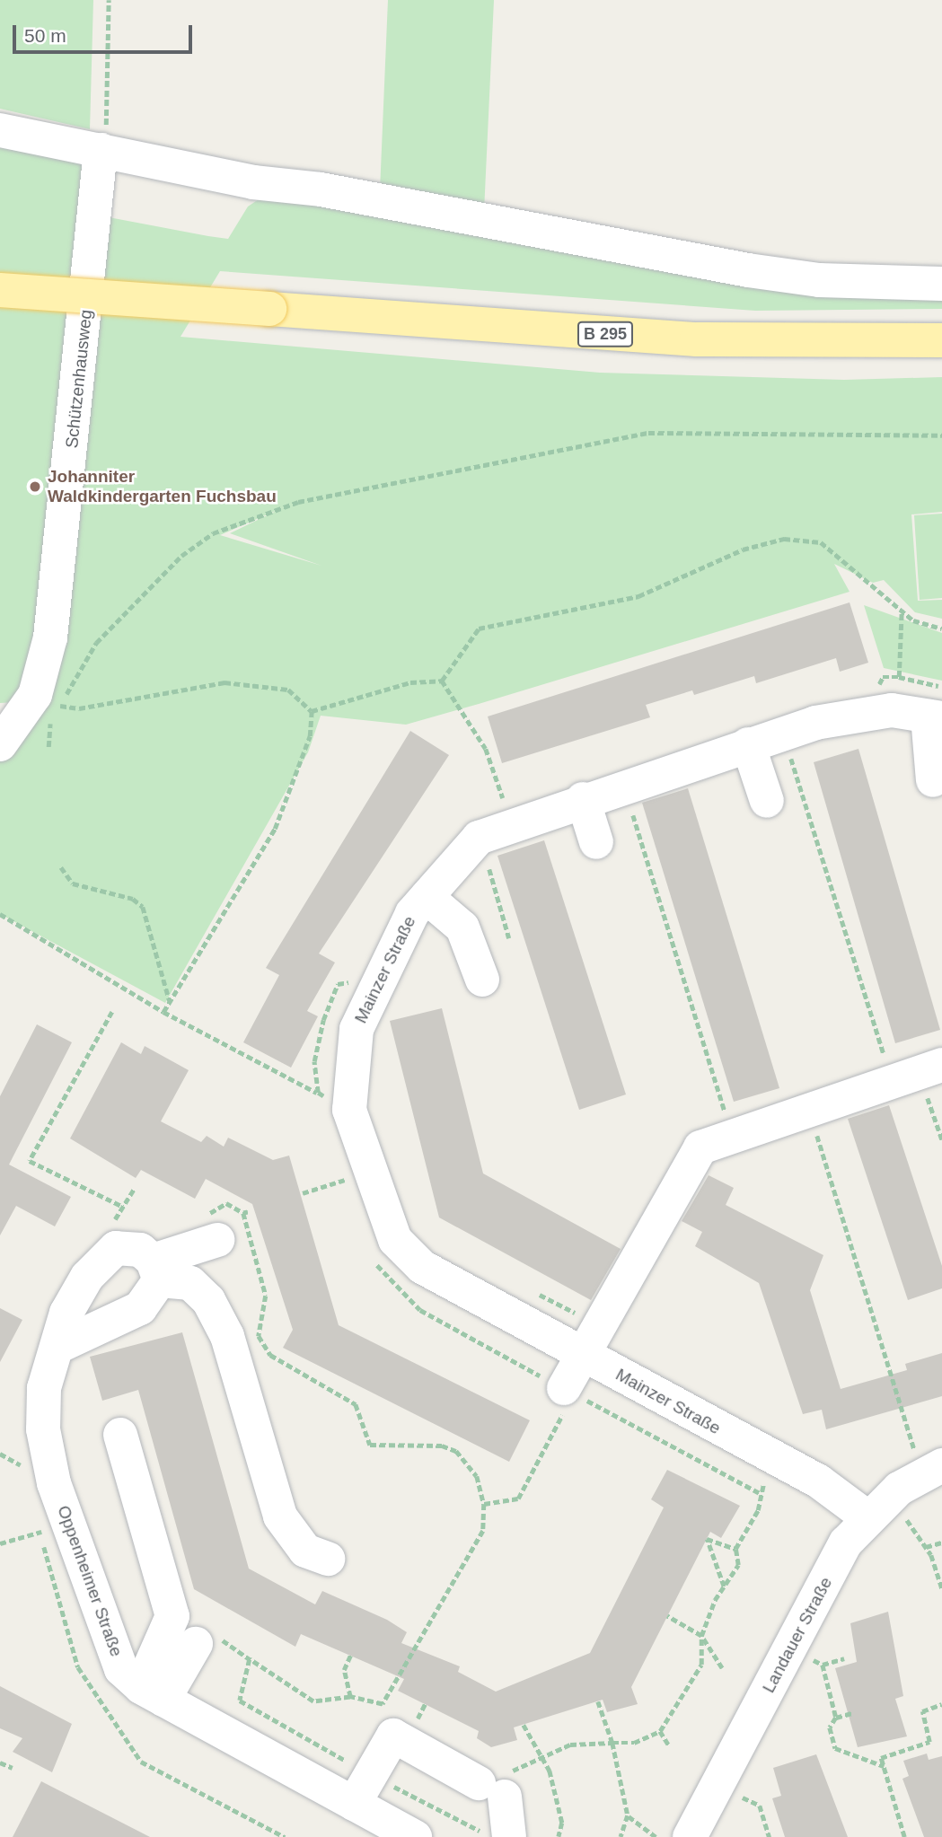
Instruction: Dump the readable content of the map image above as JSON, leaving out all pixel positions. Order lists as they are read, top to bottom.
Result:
{
  "streets": {
    "main road": ["B 295"],
    "street": [
      "Schützenhausweg",
      "Mainzer Straße",
      "Oppenheimer Straße",
      "Landauer Straße"
    ]
  },
  "crossings": [
    ["Mainzer Straße", "Landauer Straße"]
  ],
  "places": ["Johanniter Waldkindergarten Fuchsbau"],
  "scale_bar": "50 m"
}
